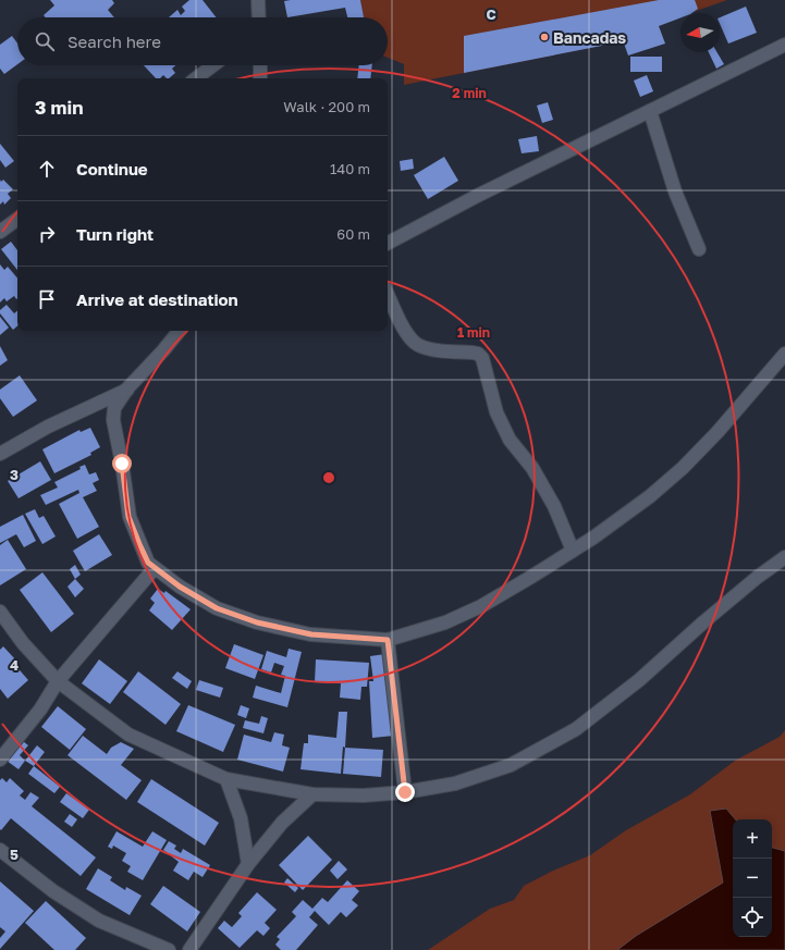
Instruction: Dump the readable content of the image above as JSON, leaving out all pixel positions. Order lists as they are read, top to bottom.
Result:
{
  "places": ["Bancadas"],
  "north": "left",
  "page": {
    "search": "Search here",
    "heading": ["3 min", "Walk · 200 m"],
    "list": [
      ["Continue", "140 m"],
      ["Turn right", "60 m"],
      "Arrive at destination"
    ],
    "map_buttons": ["+", "−"]
  },
  "grid": {
    "columns": ["C"],
    "rows": ["3", "4", "5"]
  },
  "rings": ["2 min", "1 min"]
}
